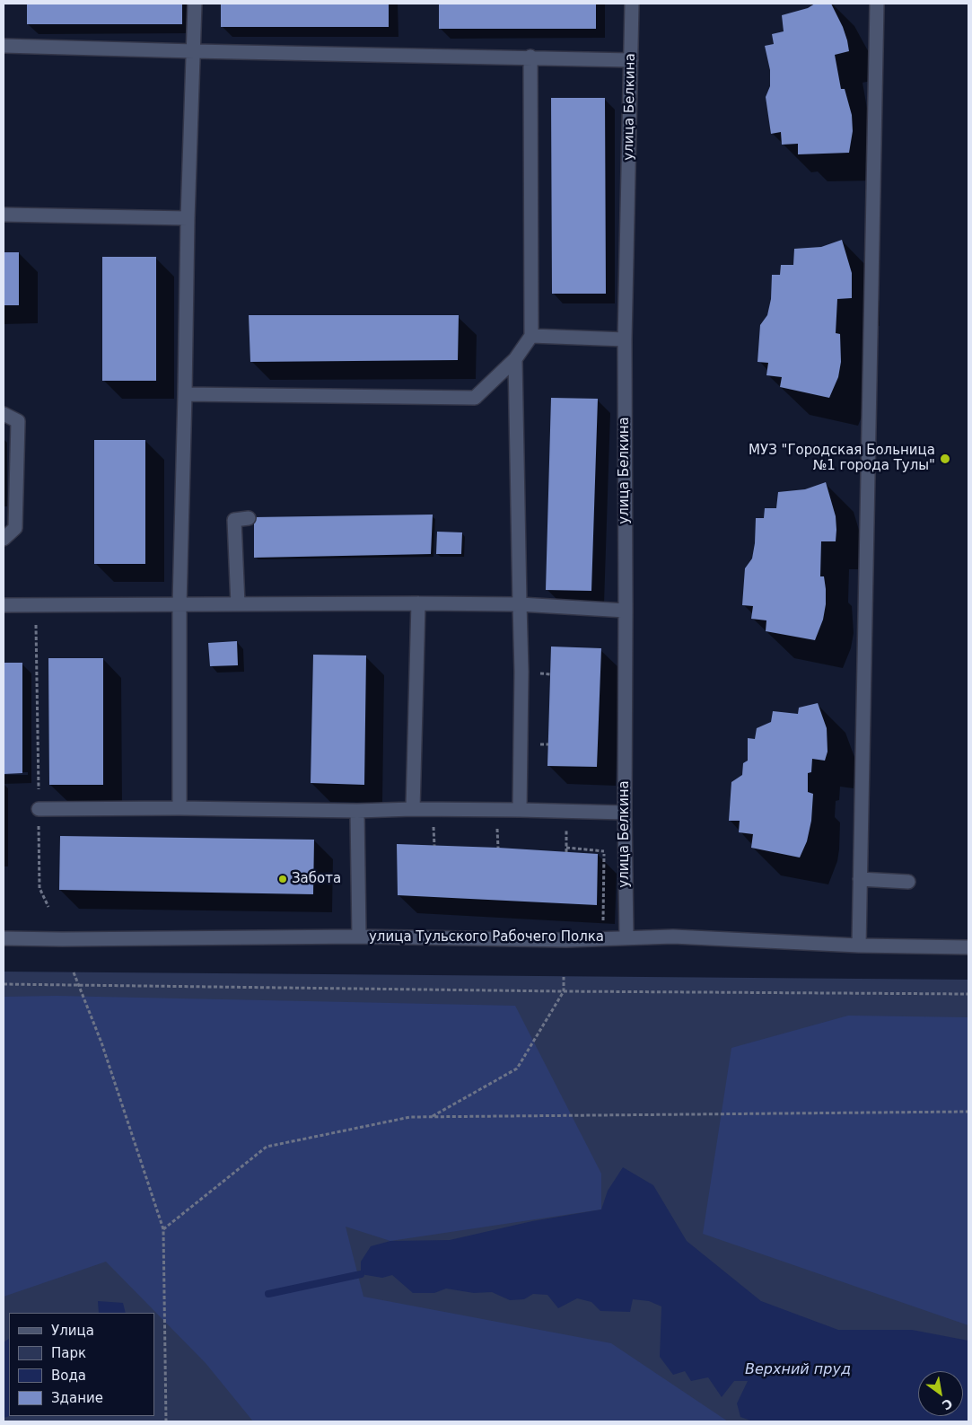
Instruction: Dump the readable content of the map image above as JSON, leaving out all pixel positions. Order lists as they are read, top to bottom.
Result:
{
  "streets": {
    "street": ["улица Белкина", "улица Тульского Рабочего Полка"]
  },
  "crossings": [
    ["улица Белкина", "улица Тульского Рабочего Полка"]
  ],
  "water": ["Верхний пруд"],
  "places": ["МУЗ \"Городская Больница №1 города Тулы\"", "Забота"],
  "legend": [
    "Улица",
    "Парк",
    "Вода",
    "Здание"
  ],
  "north": "bottom right"
}
